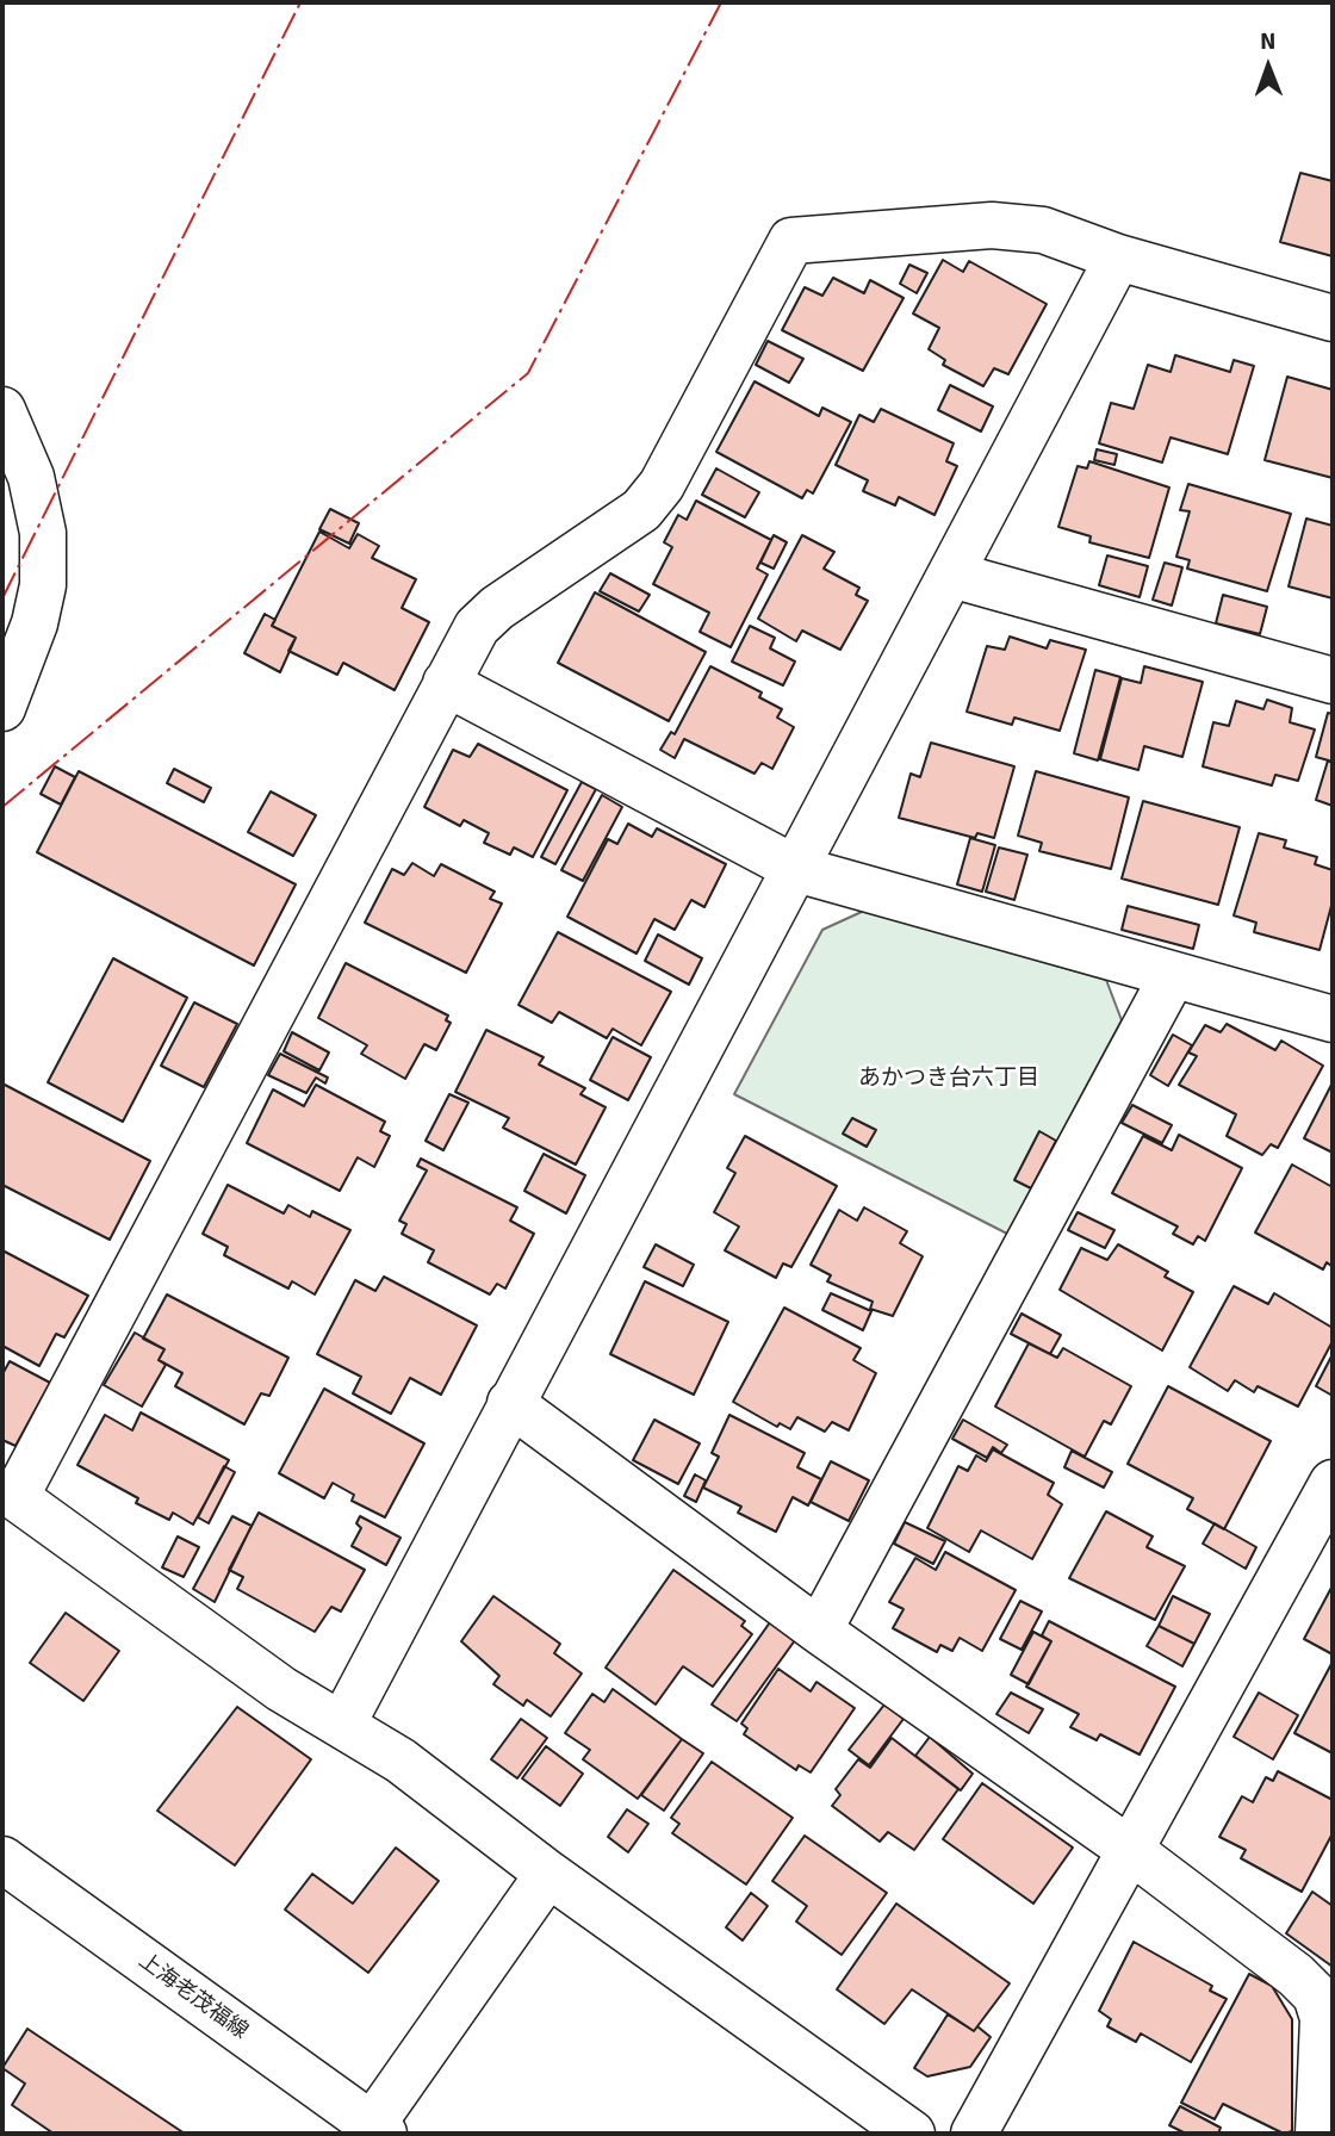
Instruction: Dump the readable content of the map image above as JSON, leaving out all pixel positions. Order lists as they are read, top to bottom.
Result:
{
  "streets": {
    "street": ["上海老茂福線"]
  },
  "districts": ["あかつき台六丁目"],
  "north": "top"
}
